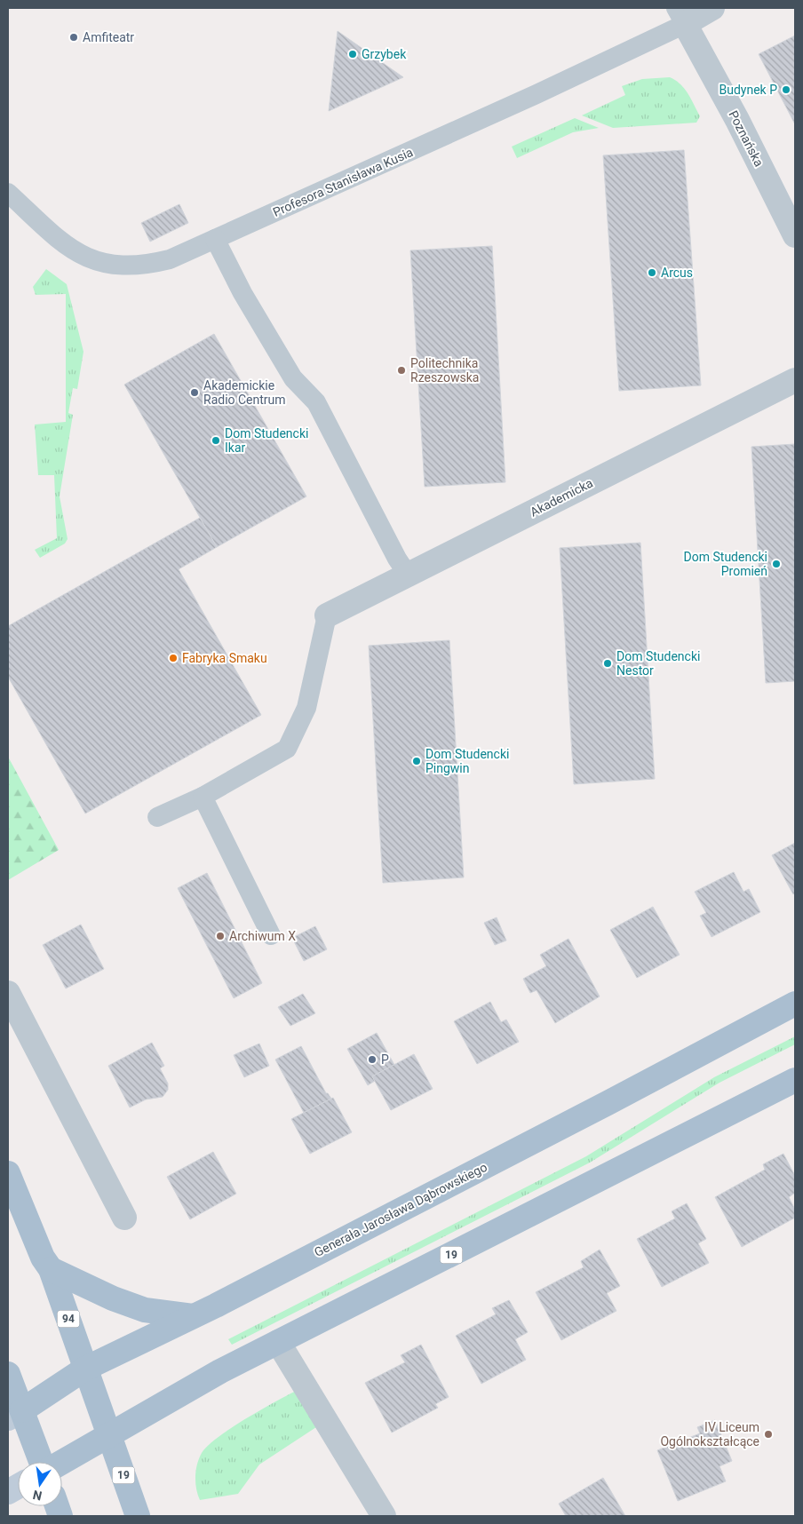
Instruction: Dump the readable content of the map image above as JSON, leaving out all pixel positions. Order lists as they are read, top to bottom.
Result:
{
  "streets": {
    "main road": ["Generała Jarosława Dąbrowskiego", "19", "94"],
    "street": ["Poznańska", "Akademicka"],
    "lane": ["Profesora Stanisława Kusia"]
  },
  "crossings": [
    ["Poznańska", "Profesora Stanisława Kusia"],
    ["Generała Jarosława Dąbrowskiego", "94"],
    ["19", "94"]
  ],
  "places": [
    "Amfiteatr",
    "Grzybek",
    "Budynek P",
    "Arcus",
    "Politechnika Rzeszowska",
    "Akademickie Radio Centrum",
    "Dom Studencki Ikar",
    "Dom Studencki Promień",
    "Fabryka Smaku",
    "Dom Studencki Nestor",
    "Dom Studencki Pingwin",
    "Archiwum X",
    "P",
    "IV Liceum Ogólnokształcące"
  ],
  "north": "bottom"
}
